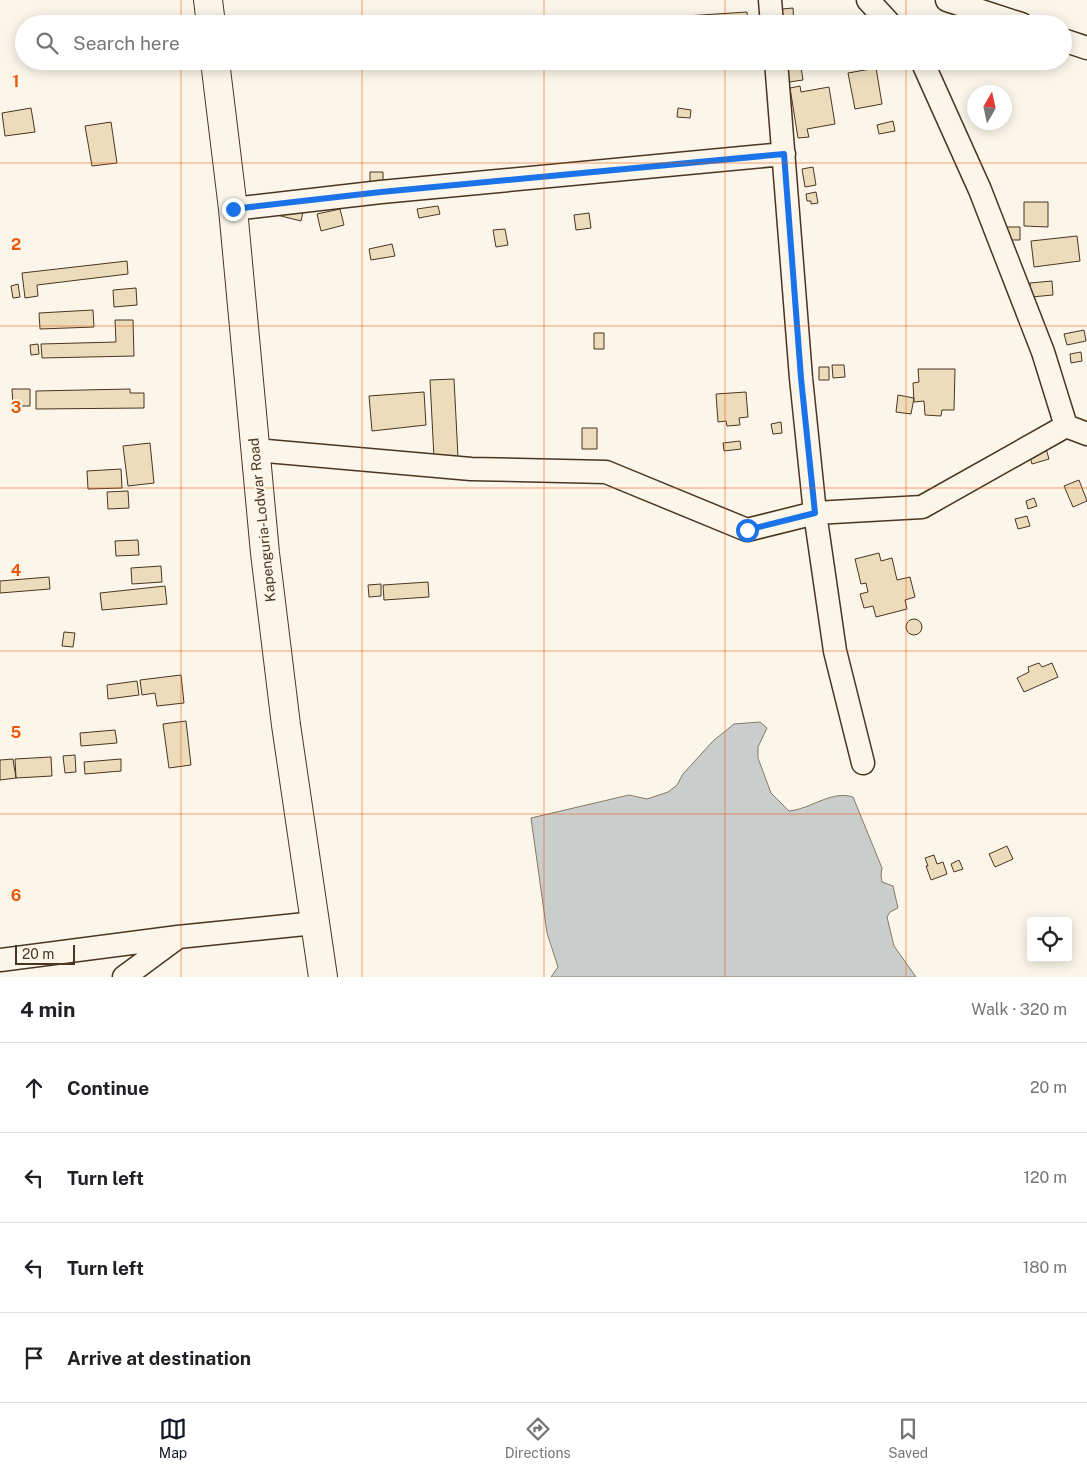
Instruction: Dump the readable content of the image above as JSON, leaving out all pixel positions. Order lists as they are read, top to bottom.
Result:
{
  "streets": {
    "highway": ["Kapenguria-Lodwar Road"]
  },
  "scale_bar": "20 m",
  "north": "top",
  "page": {
    "search": "Search here",
    "scale": "20 m",
    "heading": ["4 min", "Walk · 320 m"],
    "list": [
      ["Continue", "20 m"],
      ["Turn left", "120 m"],
      ["Turn left", "180 m"],
      "Arrive at destination"
    ],
    "nav": ["Map", "Directions", "Saved"]
  },
  "grid": {
    "rows": [
      "1",
      "2",
      "3",
      "4",
      "5",
      "6"
    ]
  }
}
